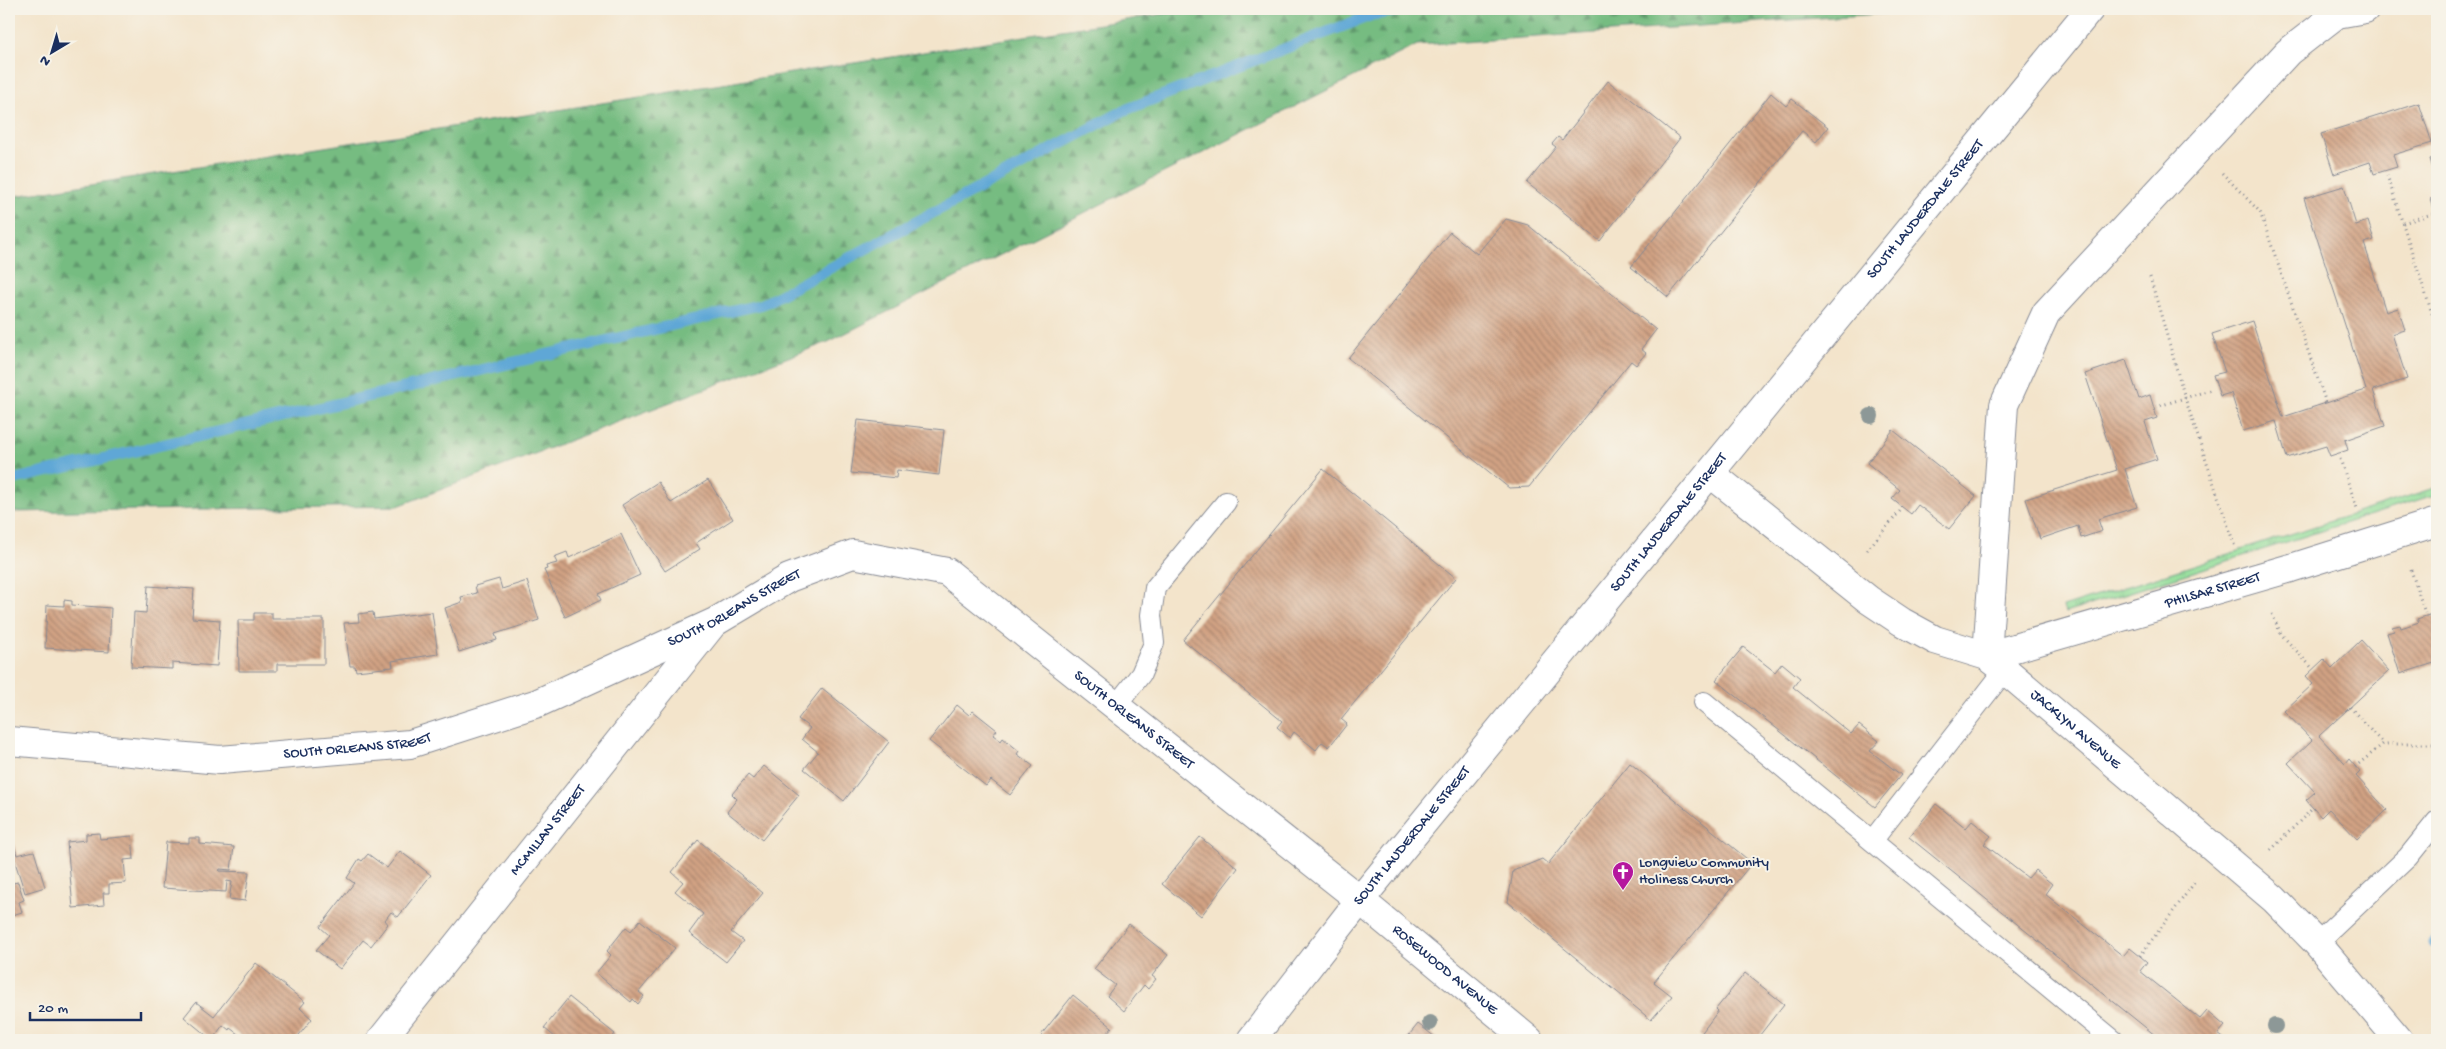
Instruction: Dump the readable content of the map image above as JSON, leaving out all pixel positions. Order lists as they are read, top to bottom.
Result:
{
  "streets": {
    "street": [
      "SOUTH LAUDERDALE STREET",
      "PHILSAR STREET",
      "SOUTH ORLEANS STREET",
      "JACKLYN AVENUE",
      "MCMILLAN STREET",
      "ROSEWOOD AVENUE"
    ]
  },
  "crossings": [
    ["SOUTH LAUDERDALE STREET", "SOUTH ORLEANS STREET"],
    ["SOUTH LAUDERDALE STREET", "JACKLYN AVENUE"],
    ["SOUTH LAUDERDALE STREET", "ROSEWOOD AVENUE"],
    ["PHILSAR STREET", "JACKLYN AVENUE"],
    ["SOUTH ORLEANS STREET", "MCMILLAN STREET"],
    ["SOUTH ORLEANS STREET", "ROSEWOOD AVENUE"]
  ],
  "places": {
    "church": ["Longview Community Holiness Church"]
  },
  "scale_bar": "20 m",
  "north": "bottom left"
}
